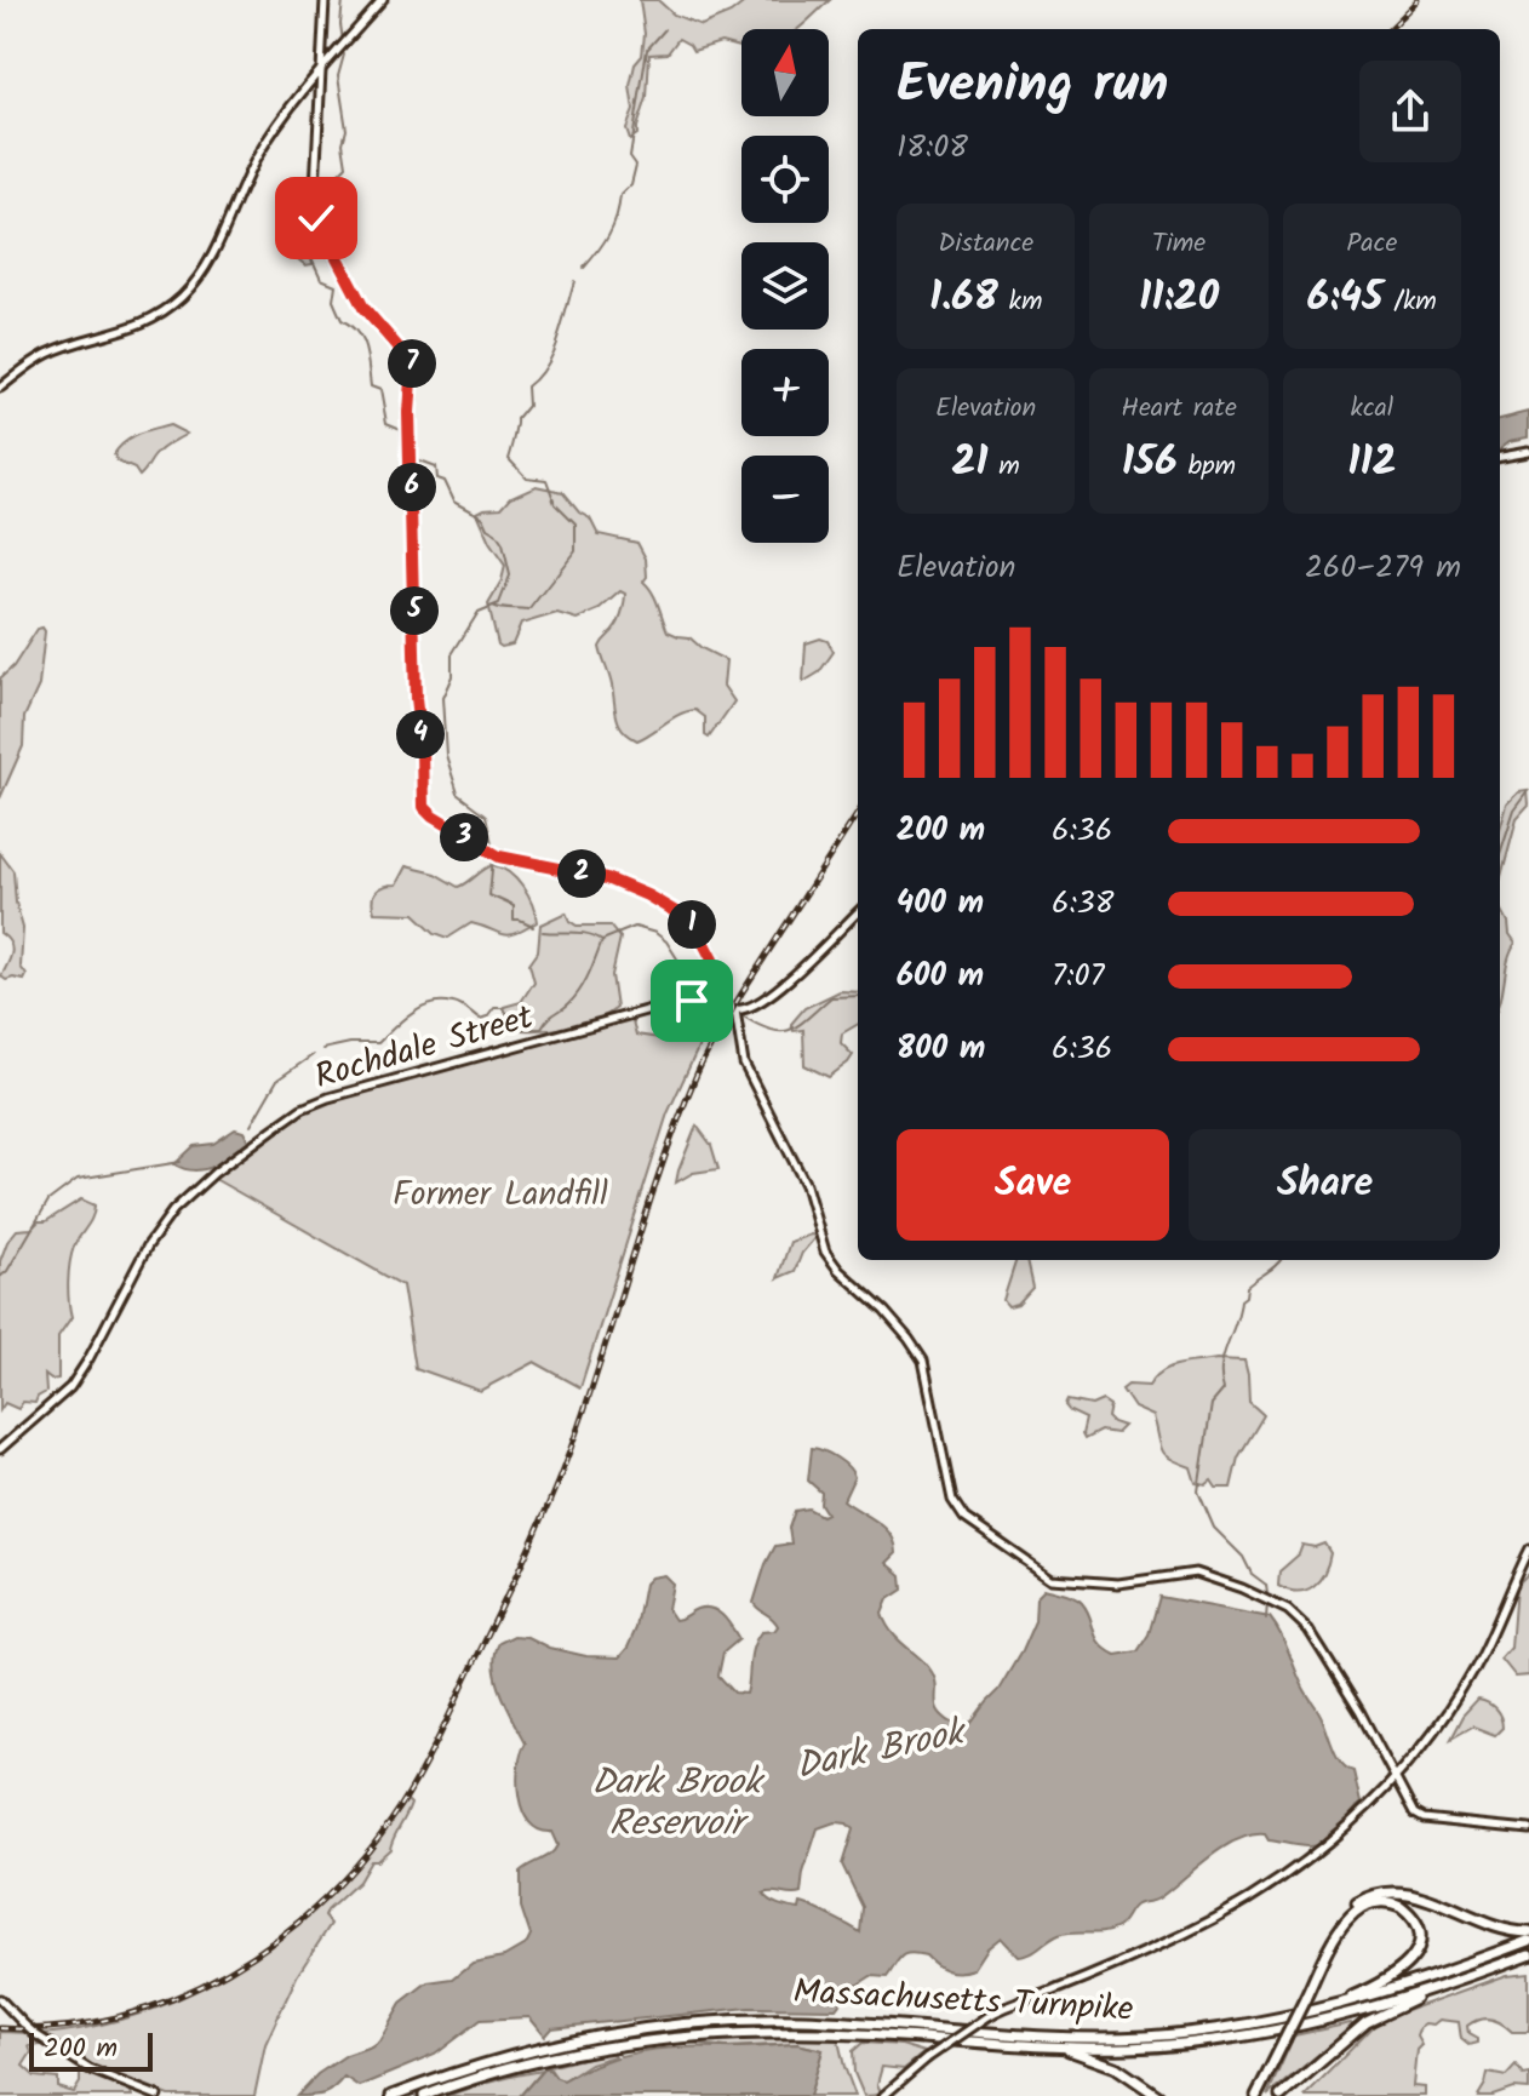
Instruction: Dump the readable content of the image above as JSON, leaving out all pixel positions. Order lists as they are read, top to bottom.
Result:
{
  "streets": {
    "highway": ["Massachusetts Turnpike"],
    "street": ["Rochdale Street"]
  },
  "water": ["Dark Brook", "Dark Brook Reservoir"],
  "parks": ["Former Landfill"],
  "scale_bar": "200 m",
  "north": "top",
  "page": {
    "map_buttons": ["+", "−"],
    "heading": ["Evening run", "18:08"],
    "stats": [
      ["Distance", "1.68 km"],
      ["Time", "11:20"],
      ["Pace", "6:45 /km"],
      ["Elevation", "21 m"],
      ["Heart rate", "156 bpm"],
      ["kcal", "112"]
    ],
    "pins": [
      "7",
      "6",
      "5",
      "4",
      "3",
      "2",
      "1"
    ],
    "chart": ["Elevation", "260–279 m"],
    "list": [
      {
        "name": "200 m",
        "note": "6:36"
      },
      {
        "name": "400 m",
        "note": "6:38"
      },
      {
        "name": "600 m",
        "note": "7:07"
      },
      {
        "name": "800 m",
        "note": "6:36"
      }
    ],
    "buttons": ["Save", "Share"],
    "scale": "200 m"
  }
}
